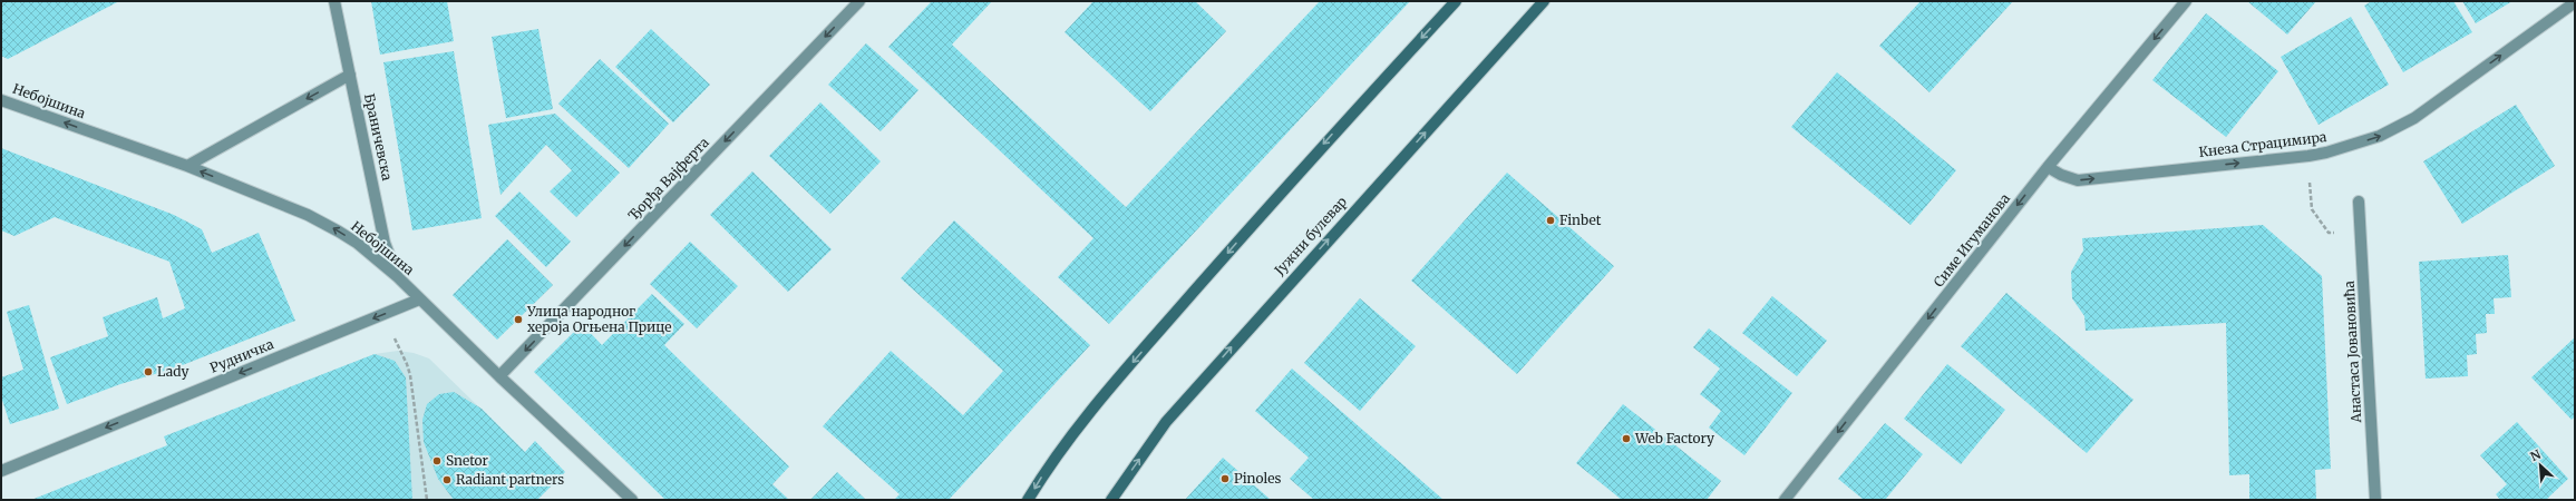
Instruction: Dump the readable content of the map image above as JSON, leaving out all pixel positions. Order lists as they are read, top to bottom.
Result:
{
  "streets": {
    "main road": ["Јужни булевар"],
    "street": [
      "Небојшина",
      "Браничевска",
      "Кнеза Страцимира",
      "Ђорђа Вајферта",
      "Симе Игуманова",
      "Анастаса Јовановића",
      "Рудничка"
    ]
  },
  "crossings": [
    ["Небојшина", "Браничевска"],
    ["Небојшина", "Ђорђа Вајферта"],
    ["Небојшина", "Рудничка"],
    ["Кнеза Страцимира", "Симе Игуманова"]
  ],
  "one_way": [
    "Небојшина",
    "Кнеза Страцимира",
    "Ђорђа Вајферта",
    "Симе Игуманова",
    "Рудничка"
  ],
  "places": [
    "Finbet",
    "Улица народног хероја Огњена Прице",
    "Lady",
    "Web Factory",
    "Snetor",
    "Pinoles",
    "Radiant partners"
  ],
  "north": "top left"
}
